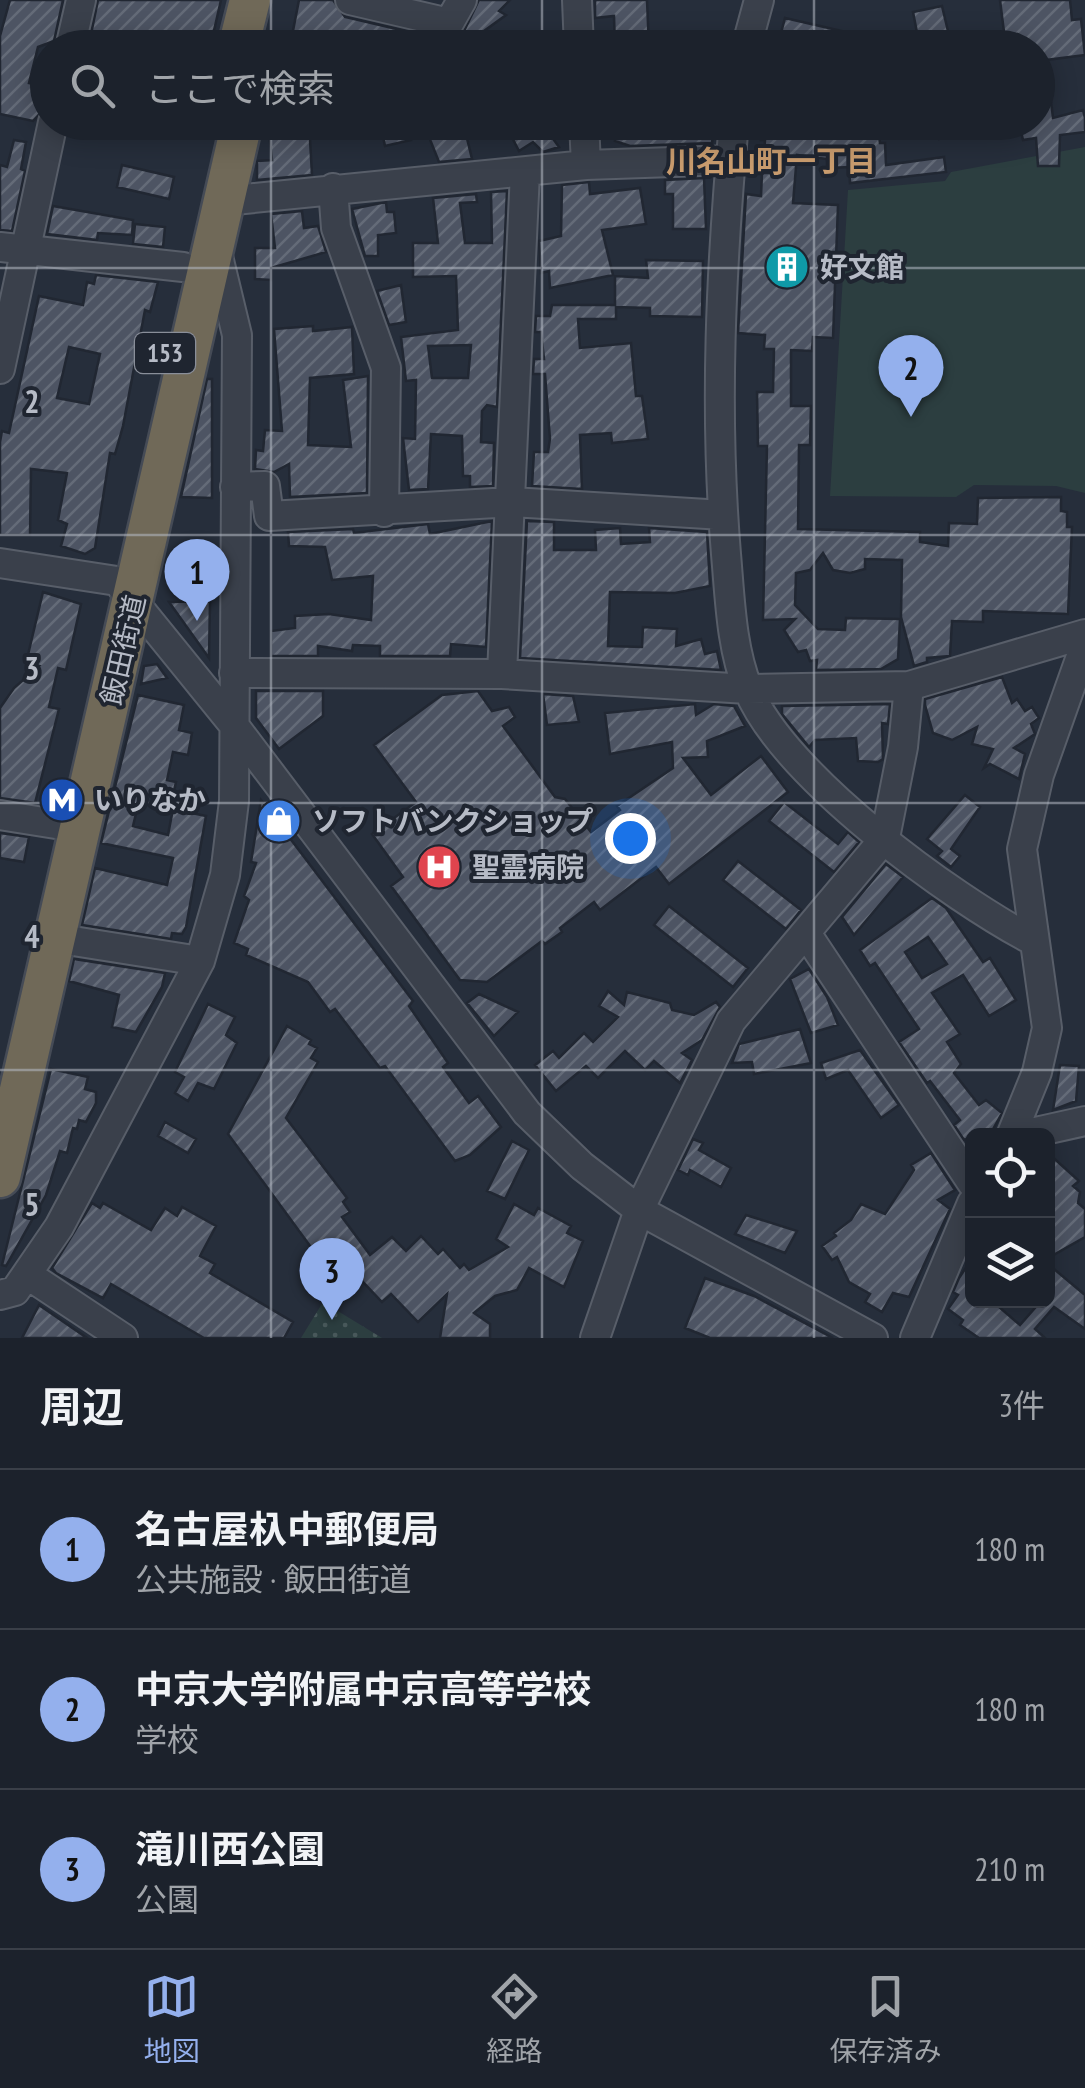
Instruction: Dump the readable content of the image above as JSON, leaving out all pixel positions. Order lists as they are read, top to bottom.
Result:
{
  "streets": {
    "highway": ["153", "飯田街道"]
  },
  "districts": ["川名山町一丁目"],
  "places": {
    "building": ["好文館"],
    "metro station": ["いりなか"],
    "shop": ["ソフトバンクショップ"],
    "hospital": ["聖霊病院"]
  },
  "page": {
    "search": "ここで検索",
    "pins": ["2", "1", "3"],
    "heading": ["周辺", "3件"],
    "list": [
      {
        "mark": "1",
        "name": "名古屋杁中郵便局",
        "note": "公共施設 · 飯田街道",
        "value": "180 m"
      },
      {
        "mark": "2",
        "name": "中京大学附属中京高等学校",
        "note": "学校",
        "value": "180 m"
      },
      {
        "mark": "3",
        "name": "滝川西公園",
        "note": "公園",
        "value": "210 m"
      }
    ],
    "nav": ["地図", "経路", "保存済み"]
  },
  "grid": {
    "rows": [
      "2",
      "3",
      "4",
      "5"
    ]
  }
}
